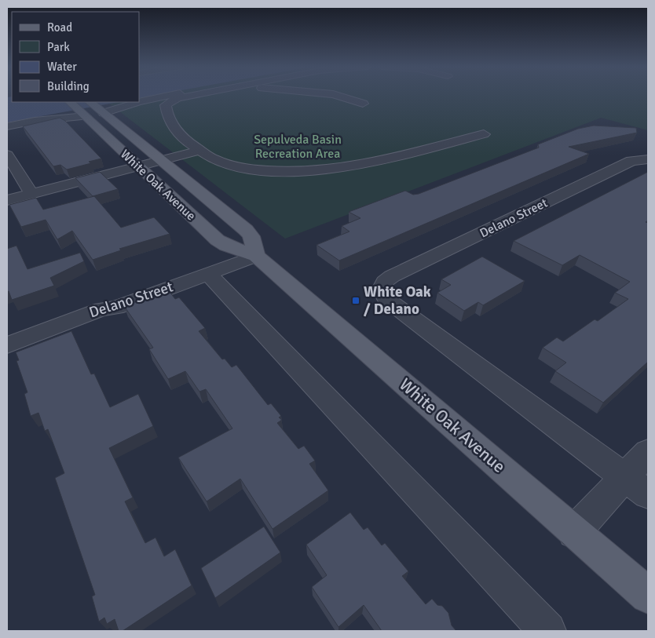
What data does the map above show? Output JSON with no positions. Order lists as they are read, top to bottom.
{
  "streets": {
    "main road": ["White Oak Avenue"],
    "street": ["Delano Street"]
  },
  "crossings": [
    ["White Oak Avenue", "Delano Street"]
  ],
  "parks": ["Sepulveda Basin Recreation Area"],
  "places": {
    "transit": ["White Oak / Delano"]
  },
  "legend": [
    "Road",
    "Park",
    "Water",
    "Building"
  ]
}
